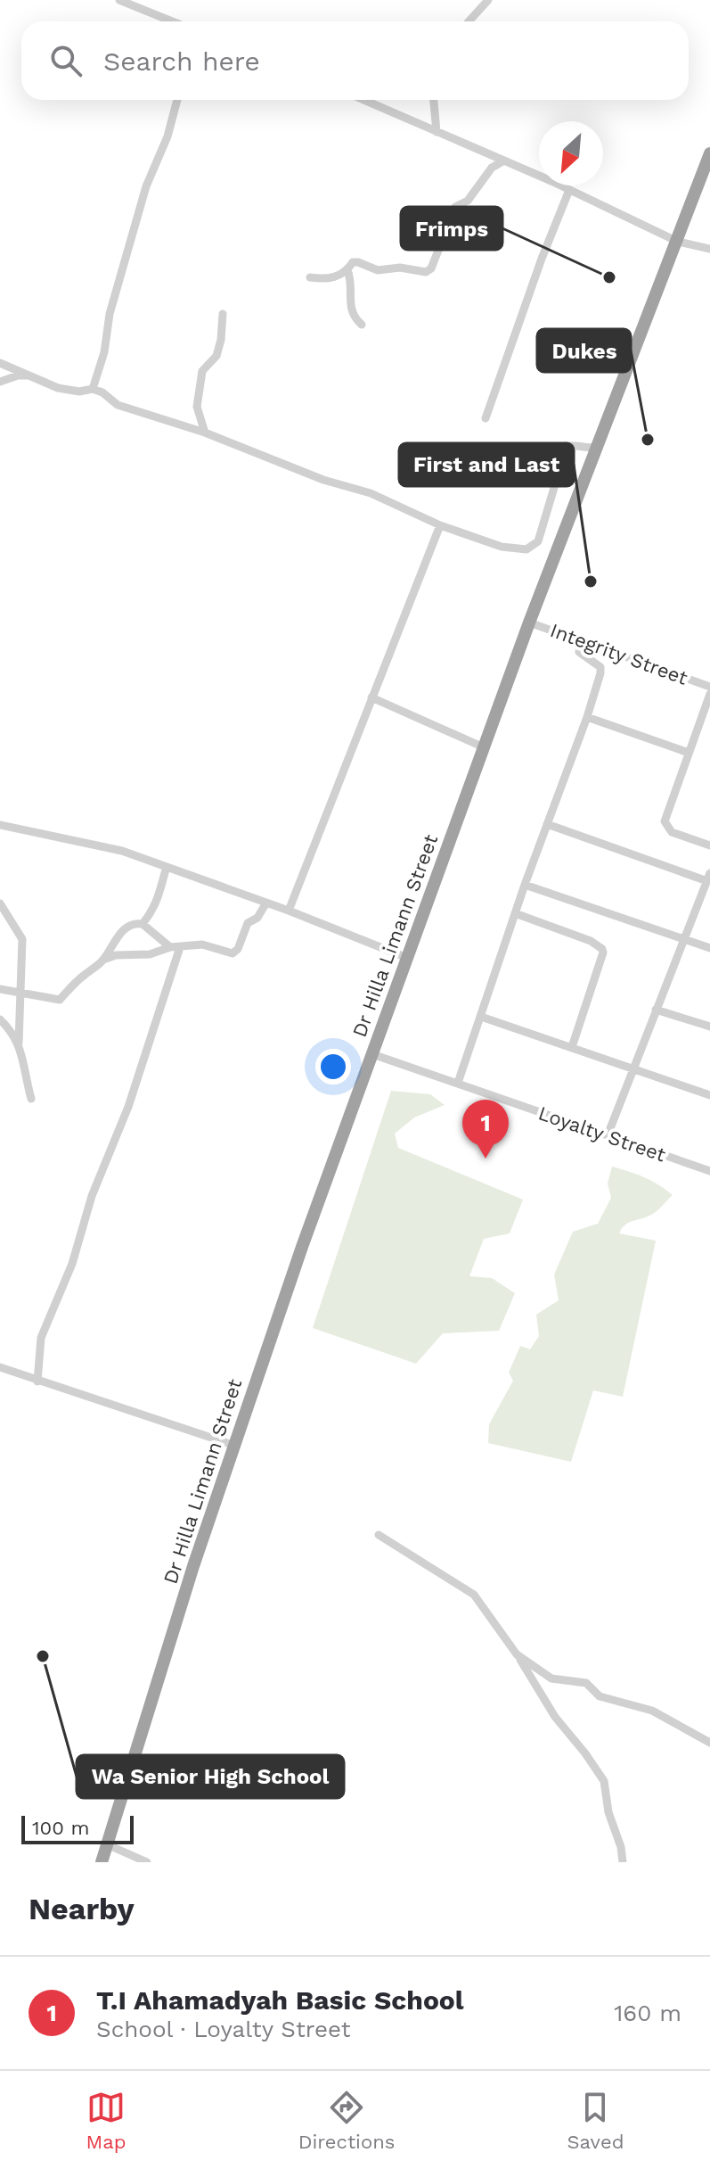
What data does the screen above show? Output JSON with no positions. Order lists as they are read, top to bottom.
{
  "streets": {
    "highway": ["Dr Hilla Limann Street"],
    "street": ["Integrity Street", "Loyalty Street"]
  },
  "crossings": [
    ["Integrity Street", "Dr Hilla Limann Street"],
    ["Dr Hilla Limann Street", "Loyalty Street"]
  ],
  "places": [
    "Frimps",
    "Dukes",
    "First and Last",
    "Wa Senior High School"
  ],
  "scale_bar": "100 m",
  "north": "bottom left",
  "page": {
    "search": "Search here",
    "pins": "1",
    "scale": "100 m",
    "heading": "Nearby",
    "list": [
      {
        "mark": "1",
        "name": "T.I Ahamadyah Basic School",
        "note": "School · Loyalty Street",
        "value": "160 m"
      }
    ],
    "nav": ["Map", "Directions", "Saved"]
  }
}
